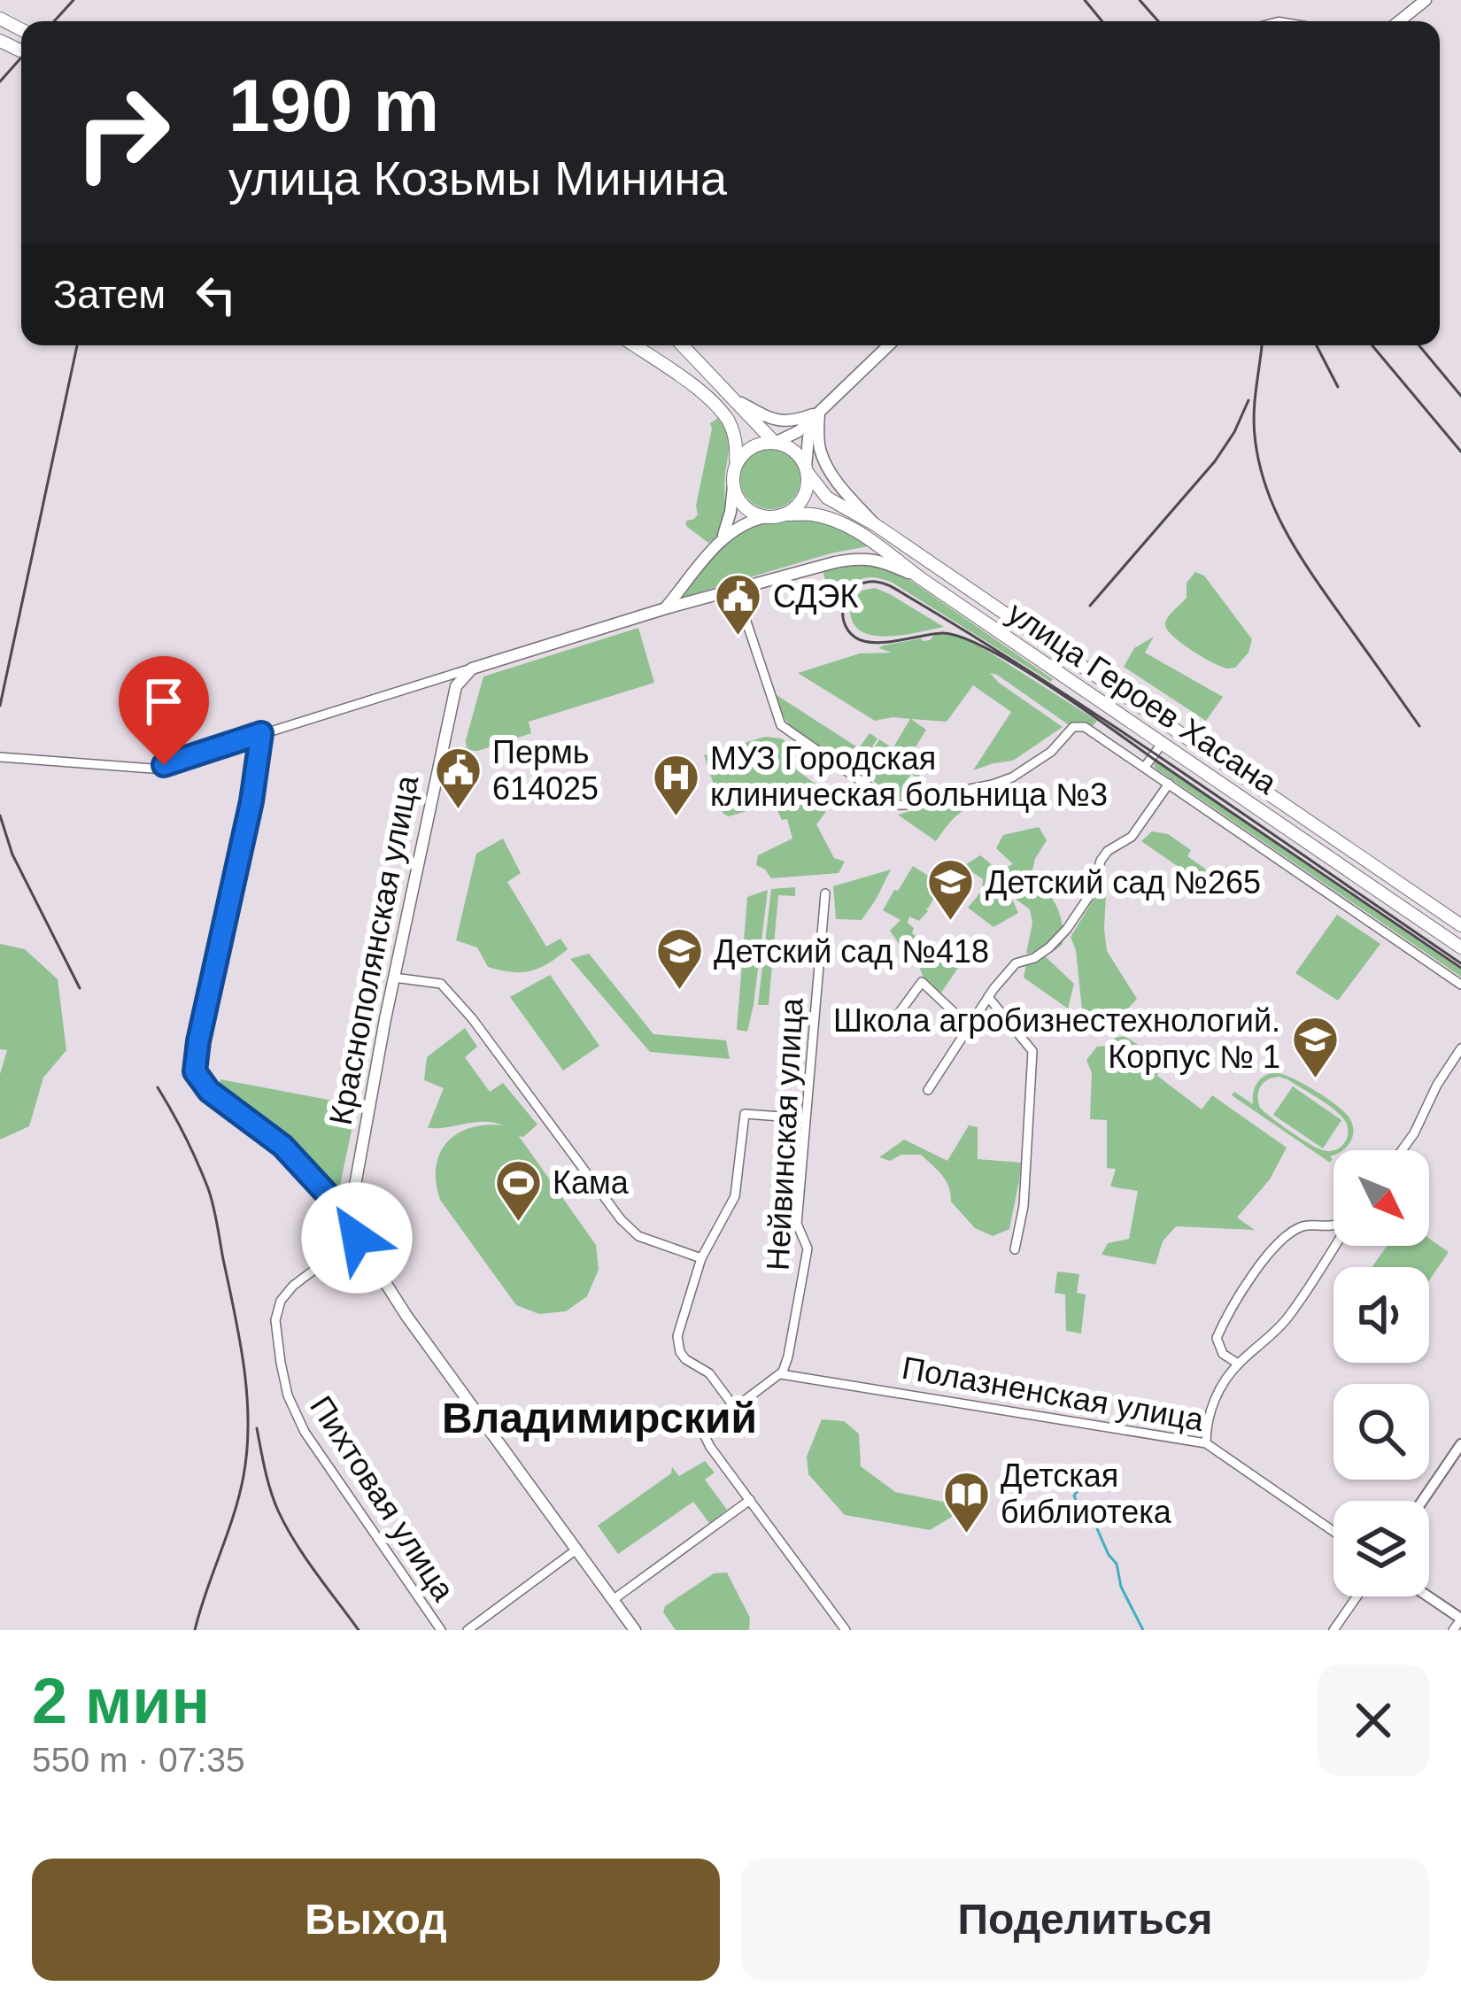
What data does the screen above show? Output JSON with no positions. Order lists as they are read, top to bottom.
{
  "streets": {
    "main road": ["улица Героев Хасана", "Краснополянская улица"],
    "street": ["Нейвинская улица", "Полазненская улица", "Пихтовая улица"]
  },
  "crossings": [
    ["Краснополянская улица", "Пихтовая улица"],
    ["Нейвинская улица", "Полазненская улица"]
  ],
  "districts": ["Владимирский"],
  "places": {
    "public building": ["СДЭК", "Пермь 614025"],
    "hospital": ["МУЗ Городская клиническая больница №3"],
    "school or university": ["Детский сад №265", "Детский сад №418", "Школа агробизнестехнологий. Корпус № 1"],
    "sports": ["Кама"],
    "library": ["Детская библиотека"]
  },
  "north": "bottom right",
  "page": {
    "turn": ["190 m", "улица Козьмы Минина"],
    "then": "Затем",
    "heading": ["2 мин", "550 m · 07:35"],
    "buttons": ["Выход", "Поделиться"]
  }
}
